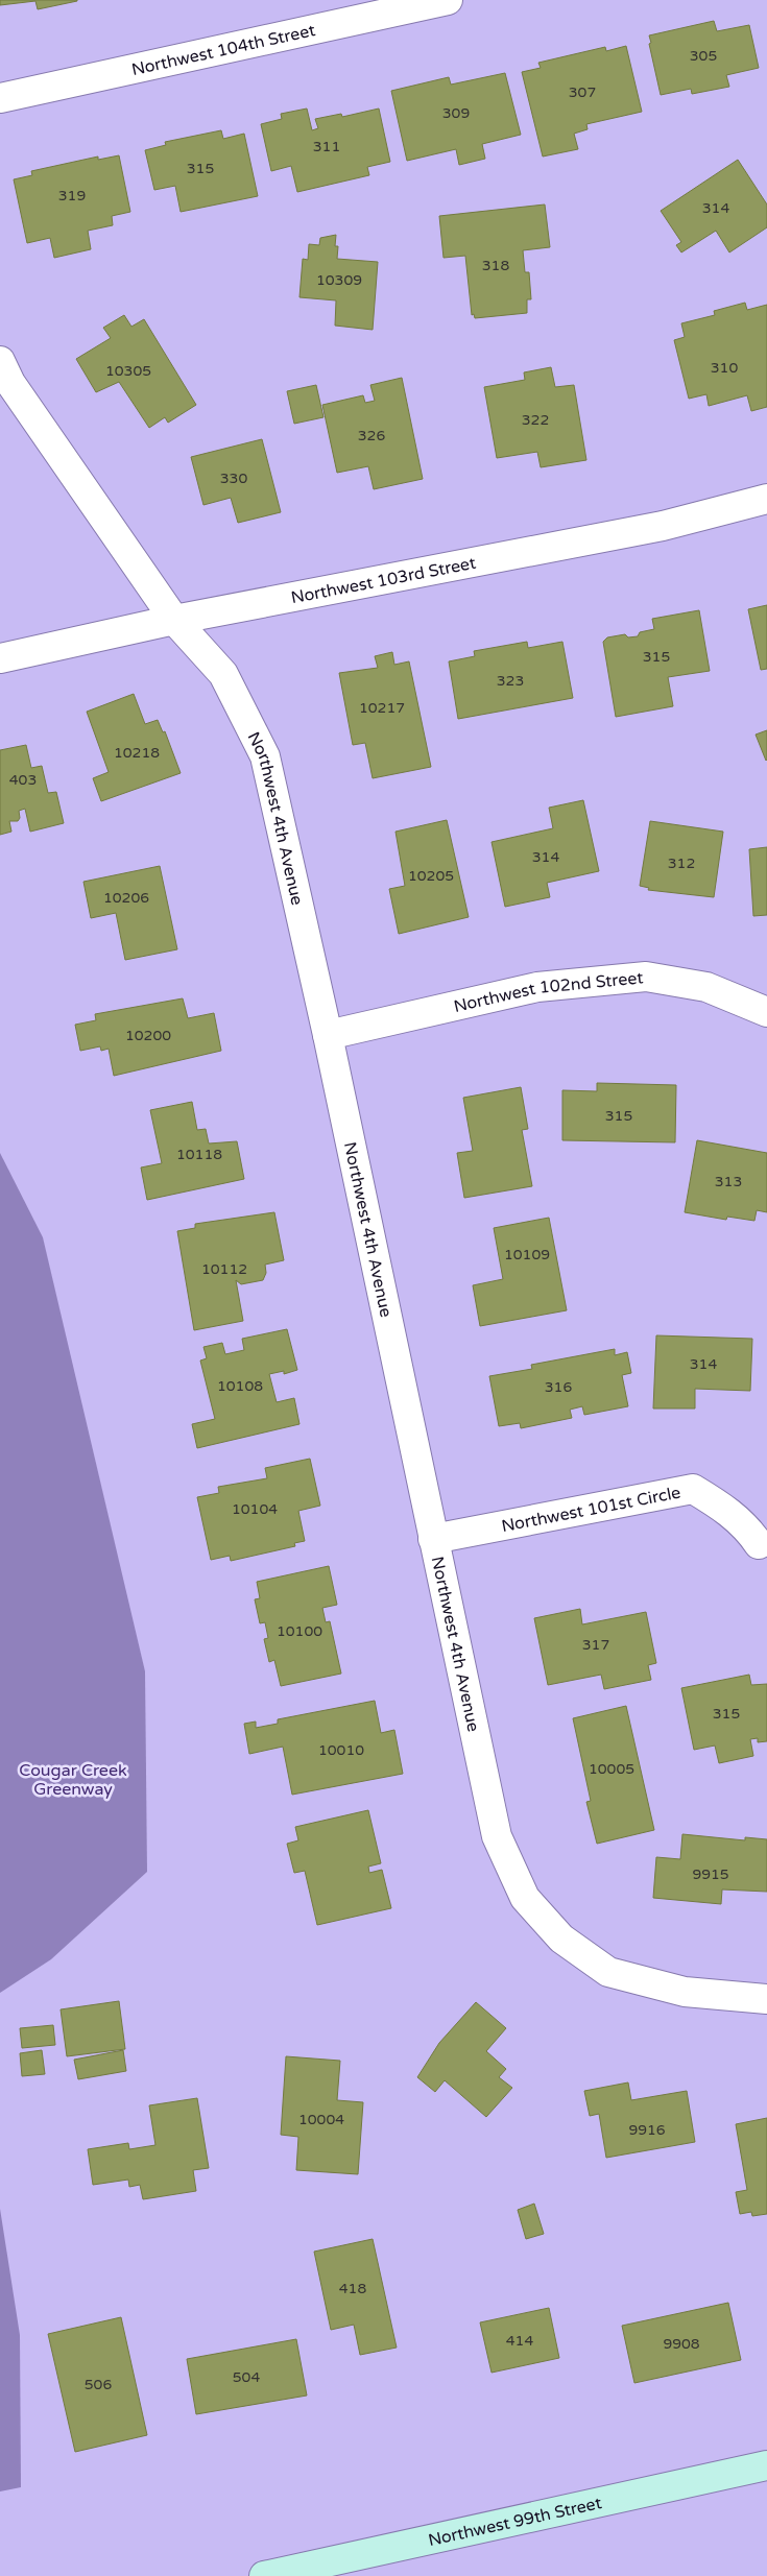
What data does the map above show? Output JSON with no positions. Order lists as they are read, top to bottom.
{
  "streets": {
    "main road": ["Northwest 99th Street"],
    "street": [
      "Northwest 104th Street",
      "Northwest 103rd Street",
      "Northwest 4th Avenue",
      "Northwest 102nd Street",
      "Northwest 101st Circle"
    ]
  },
  "crossings": [
    ["Northwest 103rd Street", "Northwest 4th Avenue"],
    ["Northwest 4th Avenue", "Northwest 102nd Street"],
    ["Northwest 4th Avenue", "Northwest 101st Circle"]
  ],
  "parks": ["Cougar Creek Greenway"],
  "house_numbers": [
    "305",
    "307",
    "309",
    "311",
    "315",
    "319",
    "314",
    "318",
    "10309",
    "310",
    "10305",
    "322",
    "326",
    "330",
    "315",
    "323",
    "10217",
    "10218",
    "403",
    "314",
    "312",
    "10205",
    "10206",
    "10200",
    "315",
    "10118",
    "313",
    "10109",
    "10112",
    "314",
    "10108",
    "316",
    "10104",
    "10100",
    "317",
    "315",
    "10010",
    "10005",
    "9915",
    "10004",
    "9916",
    "418",
    "414",
    "9908",
    "504",
    "506"
  ]
}
